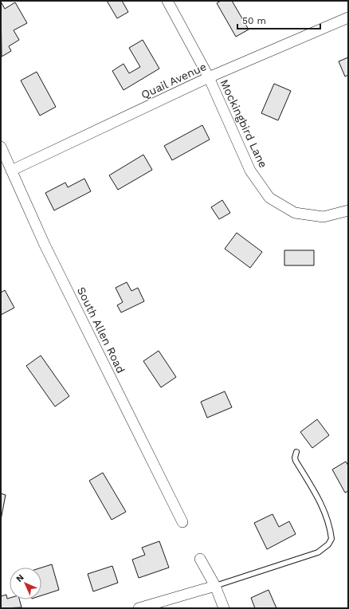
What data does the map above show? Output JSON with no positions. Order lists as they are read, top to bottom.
{
  "streets": {
    "street": ["Quail Avenue", "Mockingbird Lane", "South Allen Road"]
  },
  "crossings": [
    ["Quail Avenue", "Mockingbird Lane"],
    ["Quail Avenue", "South Allen Road"]
  ],
  "scale_bar": "50 m",
  "north": "top left"
}
